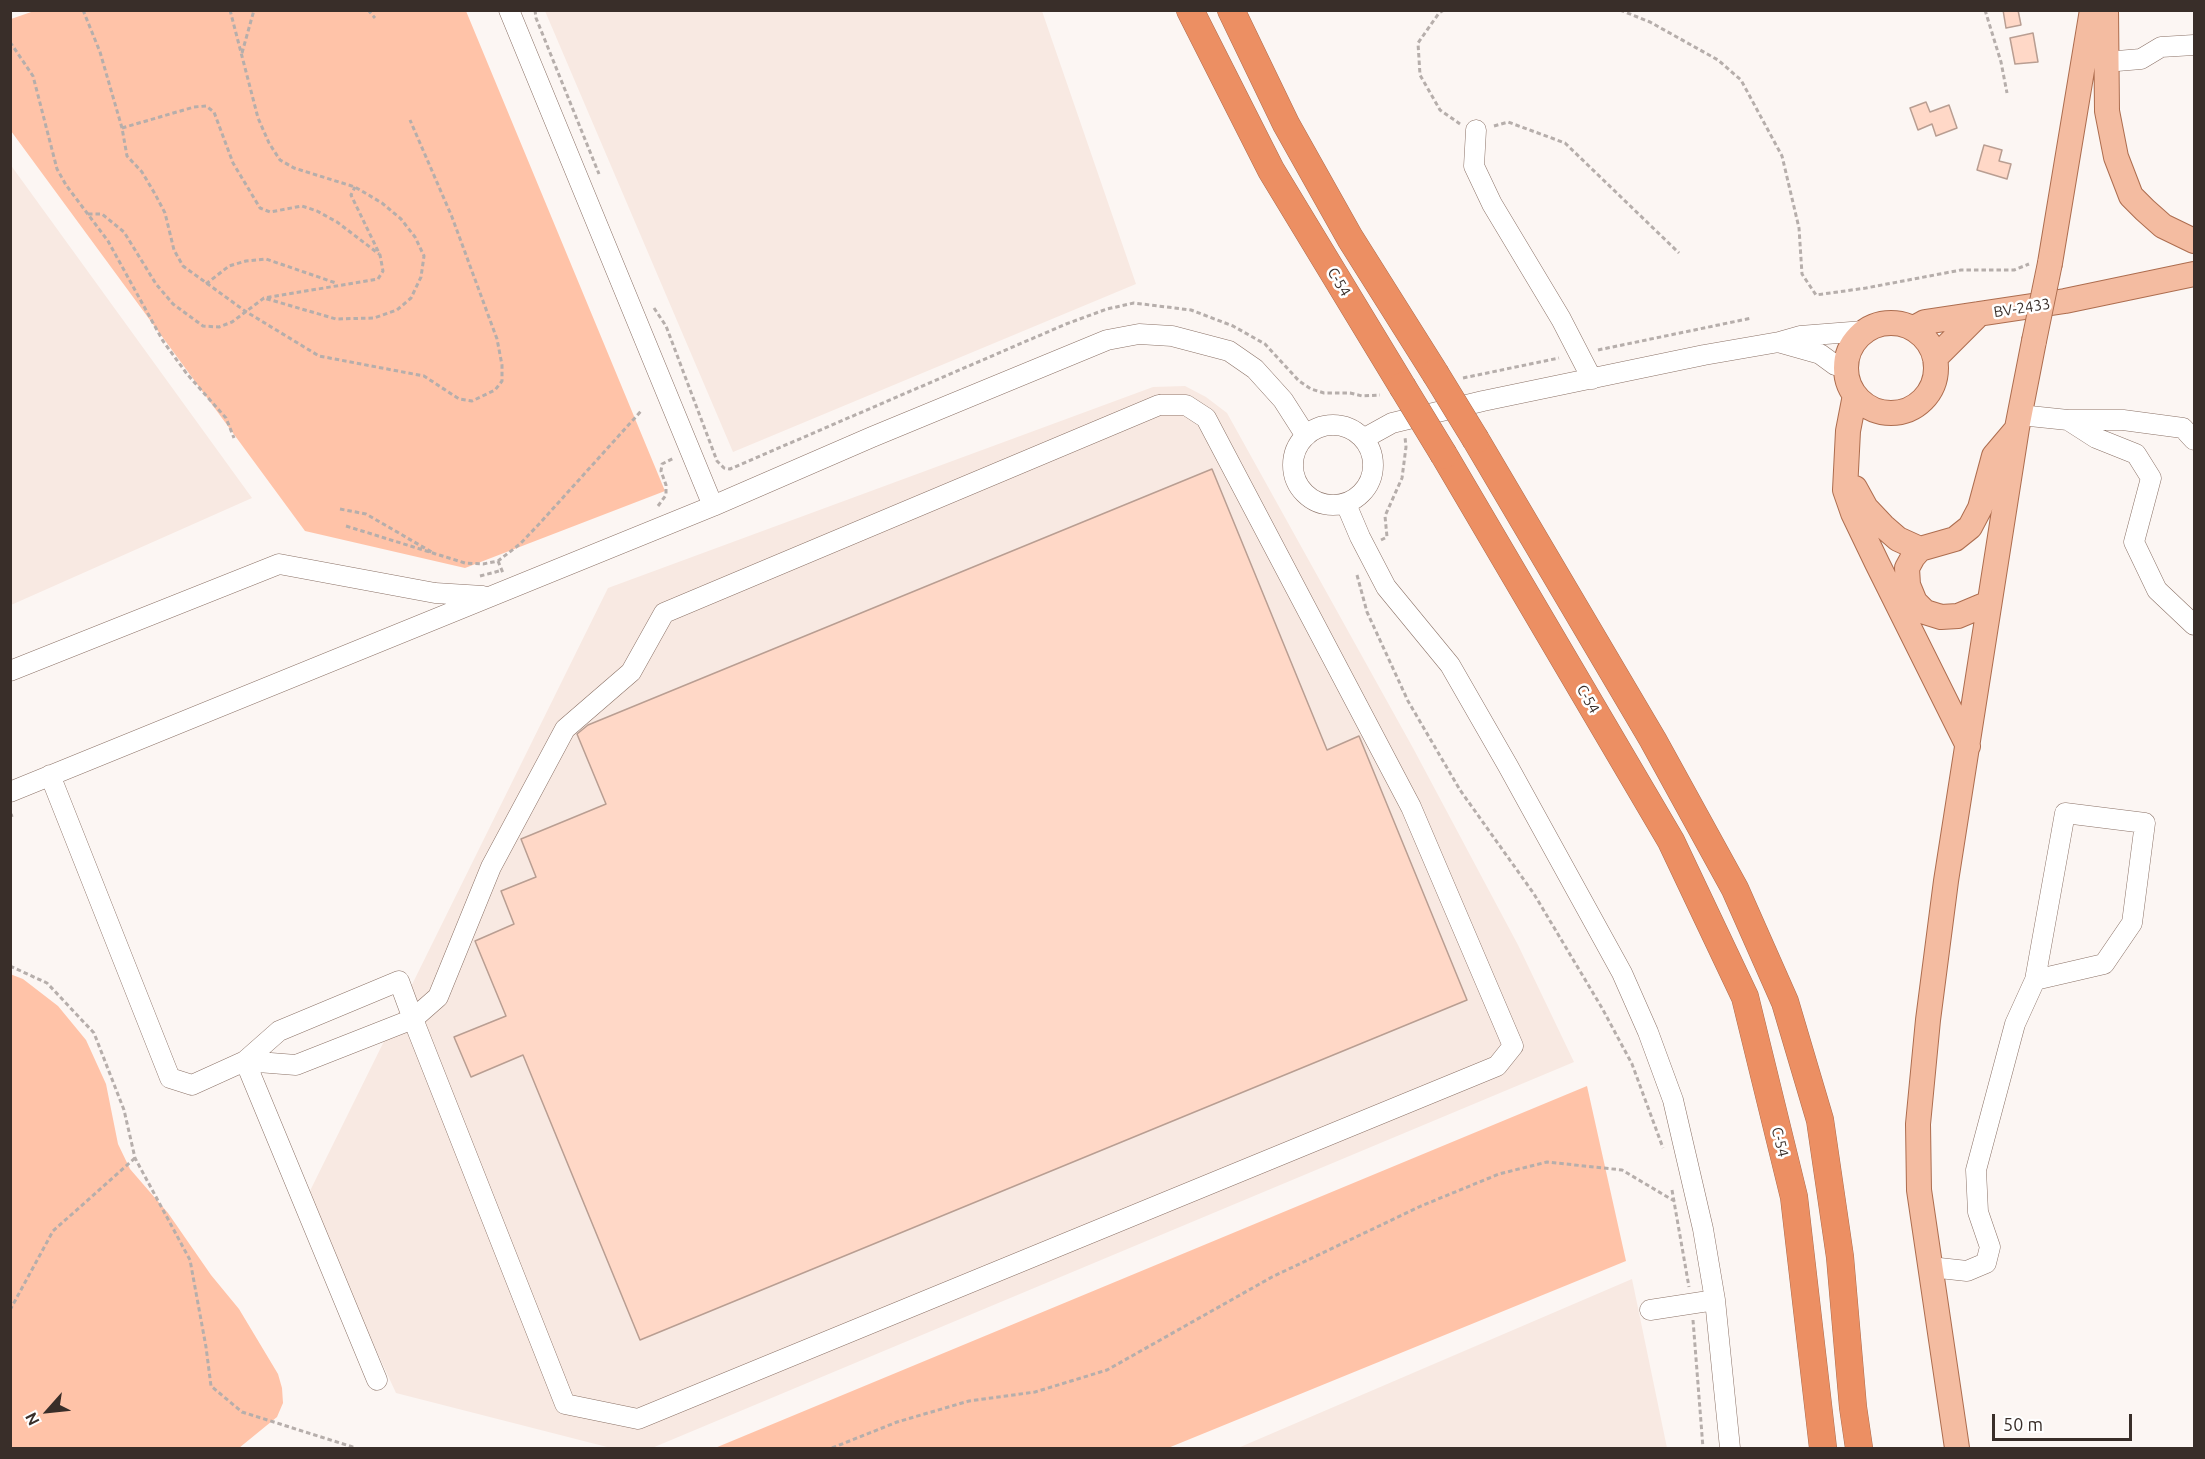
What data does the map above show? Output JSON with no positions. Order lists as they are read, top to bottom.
{
  "streets": {
    "highway": ["C-54"],
    "main road": ["BV-2433"]
  },
  "scale_bar": "50 m",
  "north": "bottom left"
}
